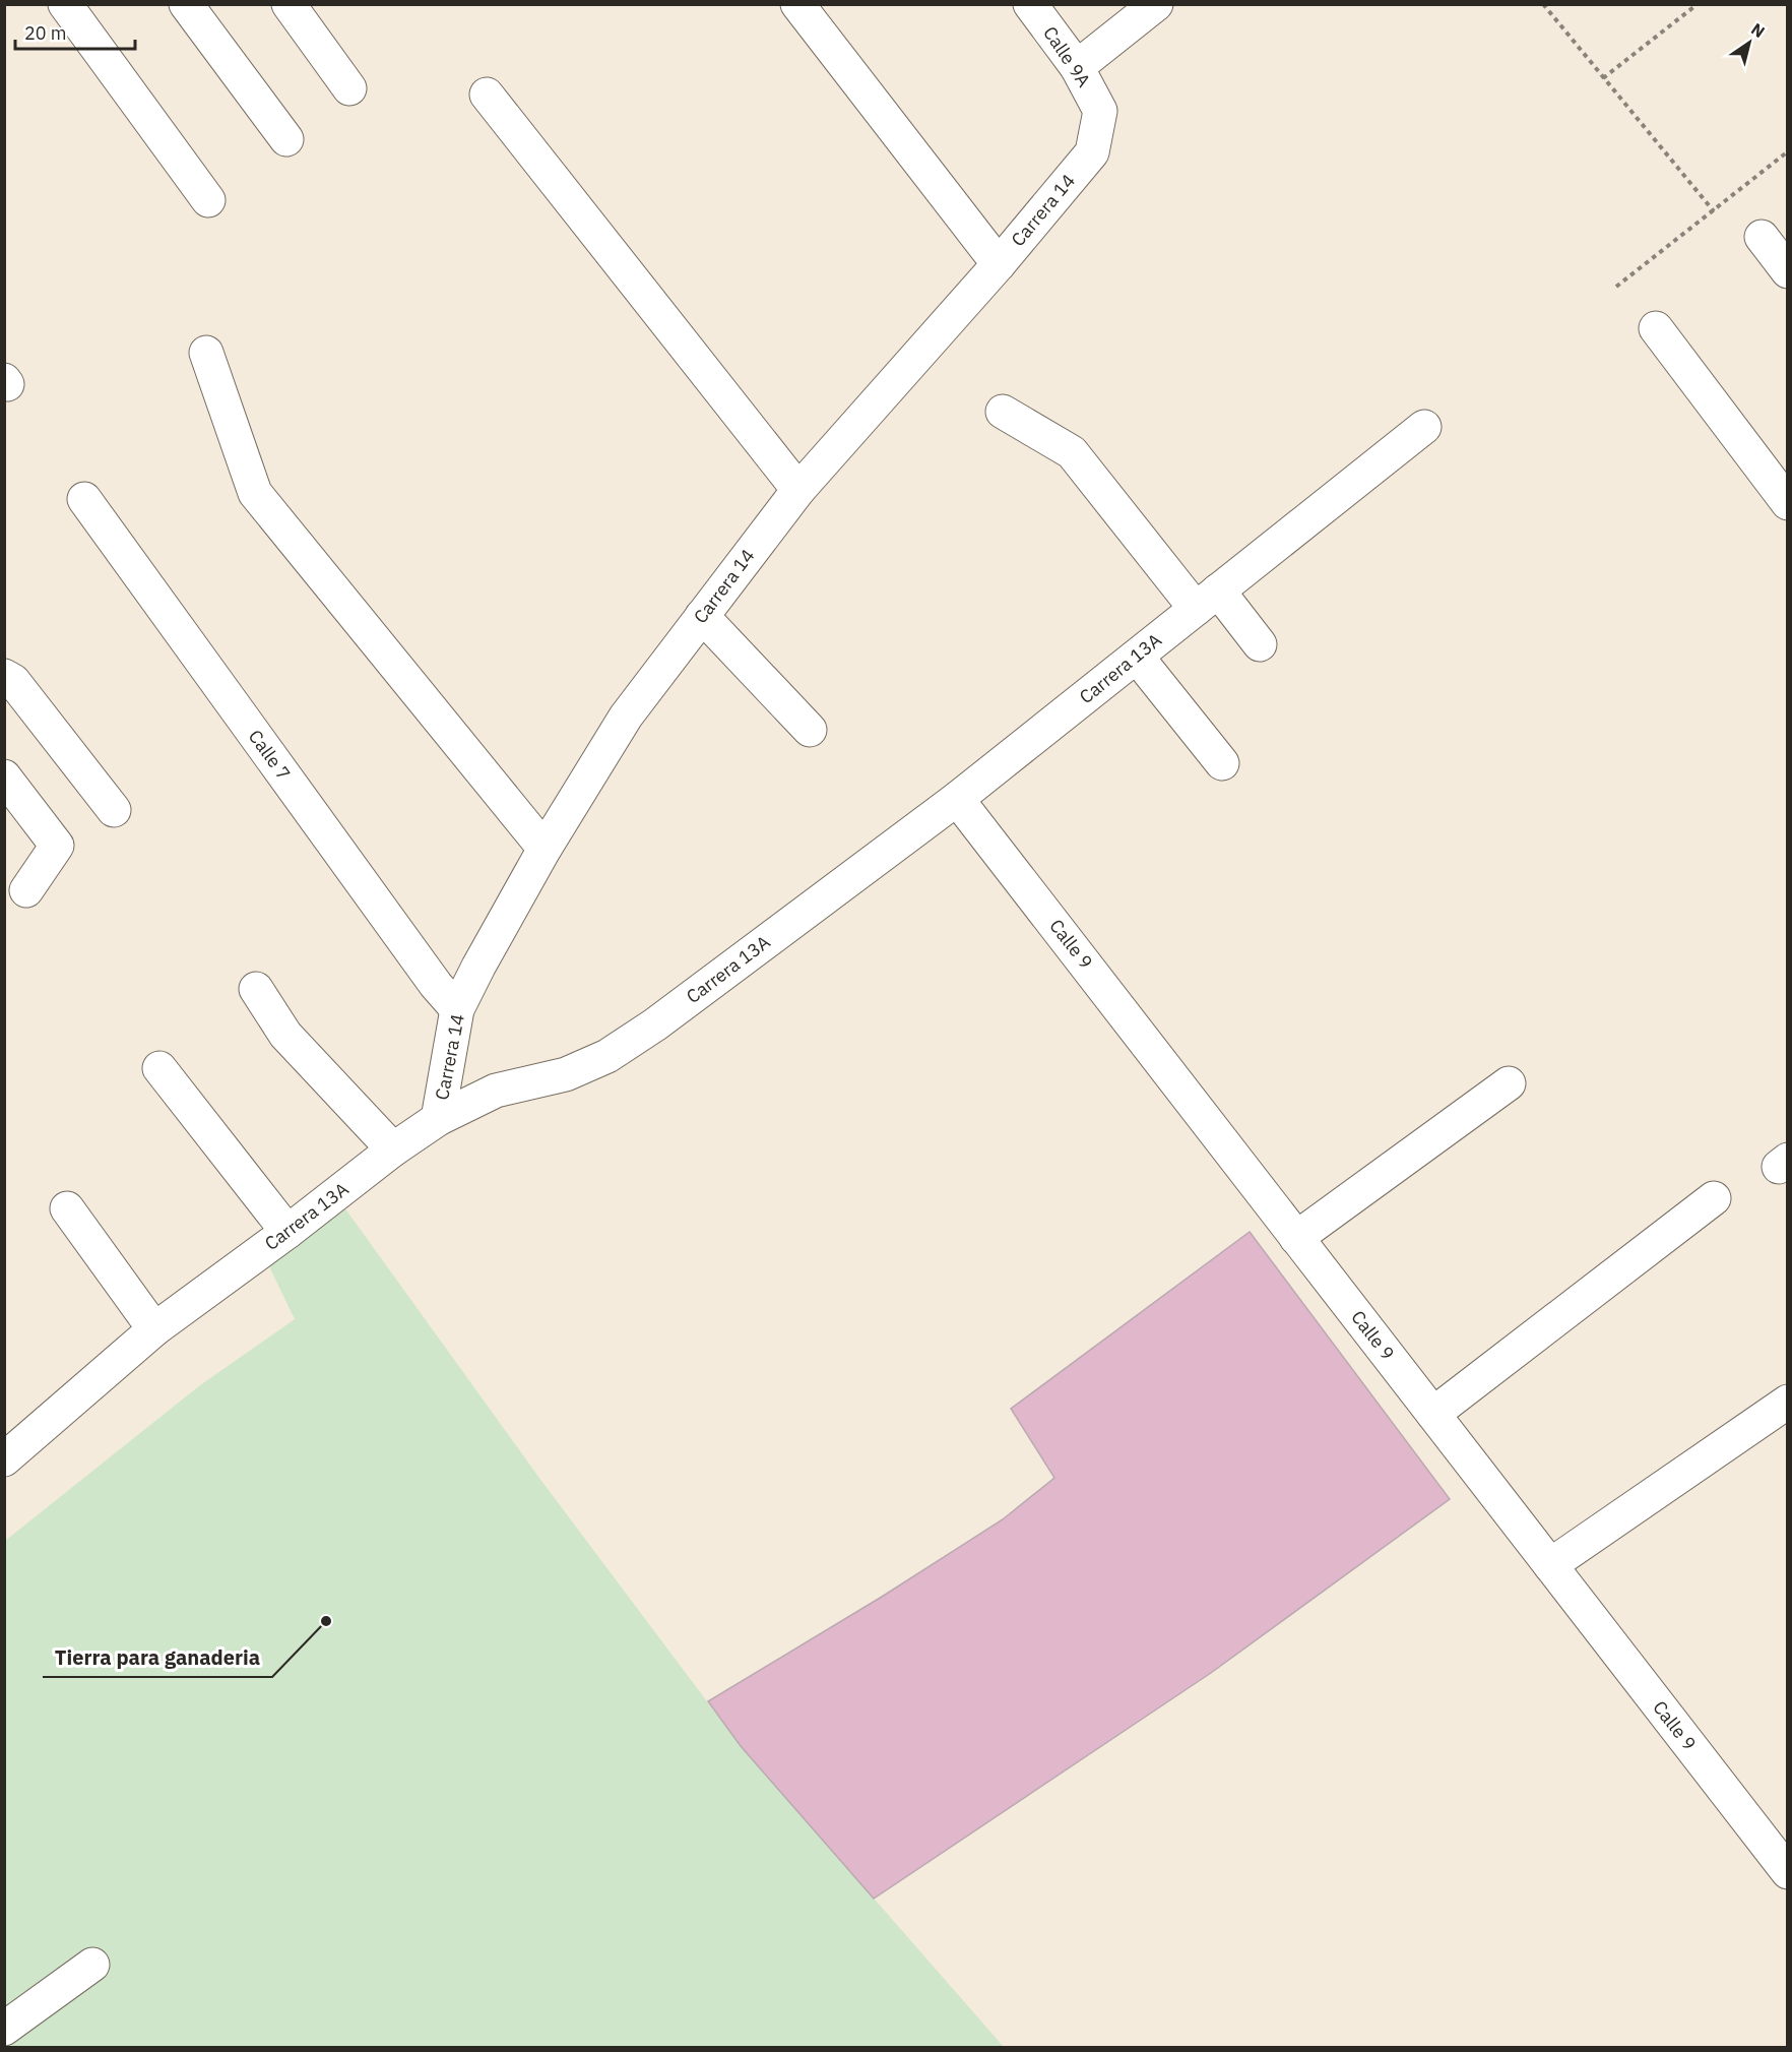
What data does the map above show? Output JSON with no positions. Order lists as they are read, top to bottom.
{
  "streets": {
    "street": [
      "Calle 9A",
      "Carrera 14",
      "Carrera 13A",
      "Calle 7",
      "Calle 9"
    ]
  },
  "crossings": [
    ["Calle 9A", "Carrera 14"],
    ["Carrera 14", "Carrera 13A"],
    ["Carrera 14", "Calle 7"],
    ["Carrera 13A", "Calle 9"]
  ],
  "places": ["Tierra para ganaderia"],
  "scale_bar": "20 m",
  "north": "top right"
}
